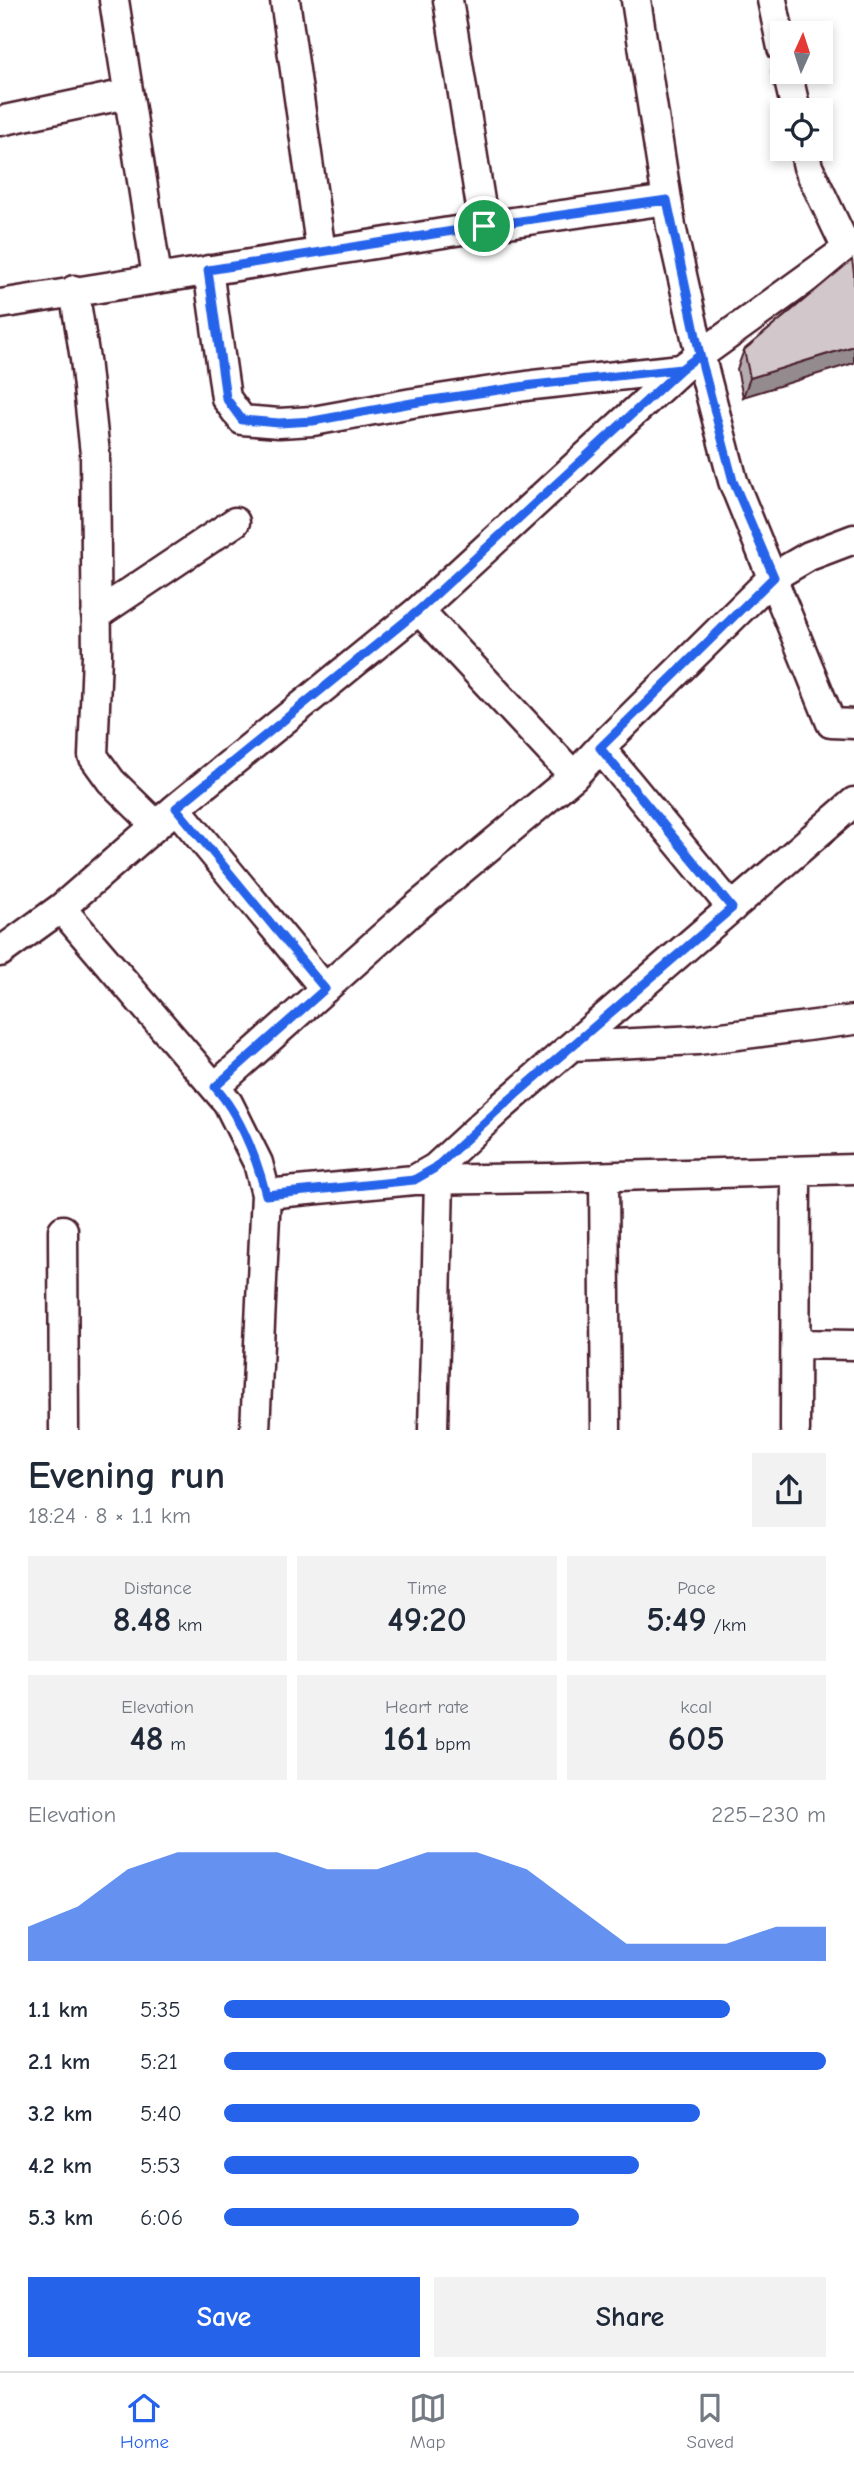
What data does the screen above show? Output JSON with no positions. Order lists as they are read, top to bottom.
{
  "north": "top",
  "page": {
    "heading": ["Evening run", "18:24 · 8 × 1.1 km"],
    "stats": [
      ["Distance", "8.48 km"],
      ["Time", "49:20"],
      ["Pace", "5:49 /km"],
      ["Elevation", "48 m"],
      ["Heart rate", "161 bpm"],
      ["kcal", "605"]
    ],
    "chart": ["Elevation", "225–230 m"],
    "list": [
      {
        "name": "1.1 km",
        "note": "5:35"
      },
      {
        "name": "2.1 km",
        "note": "5:21"
      },
      {
        "name": "3.2 km",
        "note": "5:40"
      },
      {
        "name": "4.2 km",
        "note": "5:53"
      },
      {
        "name": "5.3 km",
        "note": "6:06"
      }
    ],
    "buttons": ["Save", "Share"],
    "tabs": ["Home", "Map", "Saved"]
  }
}
